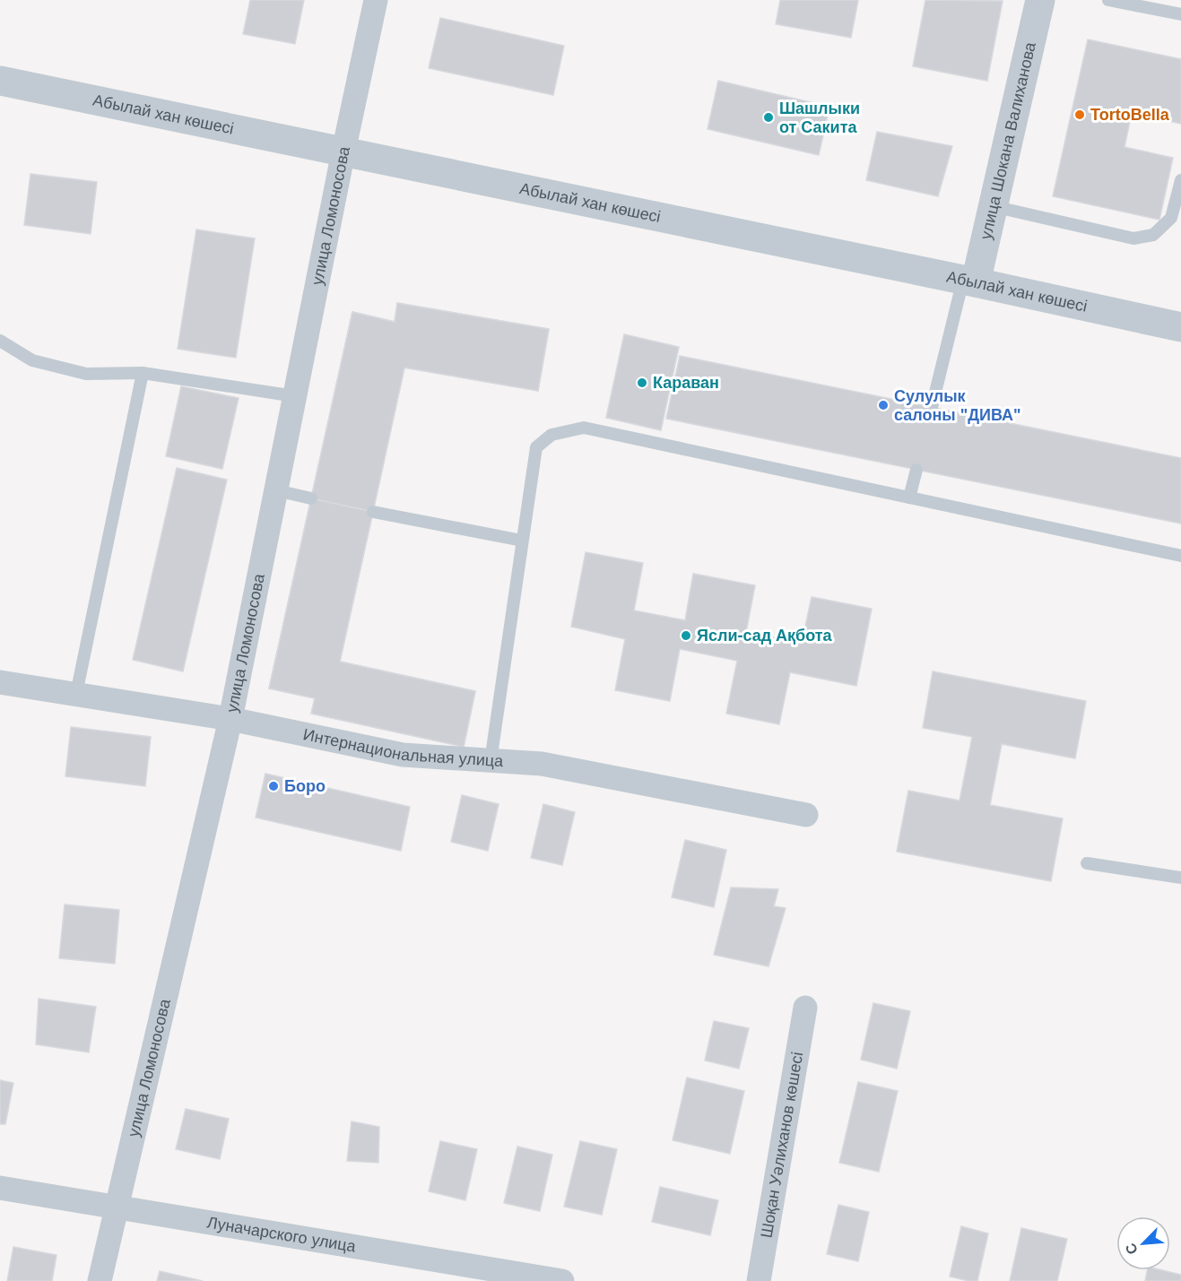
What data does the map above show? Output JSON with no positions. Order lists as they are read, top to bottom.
{
  "streets": {
    "street": [
      "Абылай хан көшесі",
      "улица Шокана Валиханова",
      "улица Ломоносова",
      "Интернациональная улица",
      "Шоқан Уәлиханов көшесі",
      "Луначарского улица"
    ]
  },
  "crossings": [
    ["Абылай хан көшесі", "улица Шокана Валиханова"],
    ["Абылай хан көшесі", "улица Ломоносова"],
    ["улица Ломоносова", "Интернациональная улица"],
    ["улица Ломоносова", "Луначарского улица"]
  ],
  "places": [
    "TortoBella",
    "Шашлыки от Сакита",
    "Караван",
    "Сулулык салоны \"ДИВА\"",
    "Ясли-сад Ақбота",
    "Боро"
  ],
  "north": "bottom left"
}
